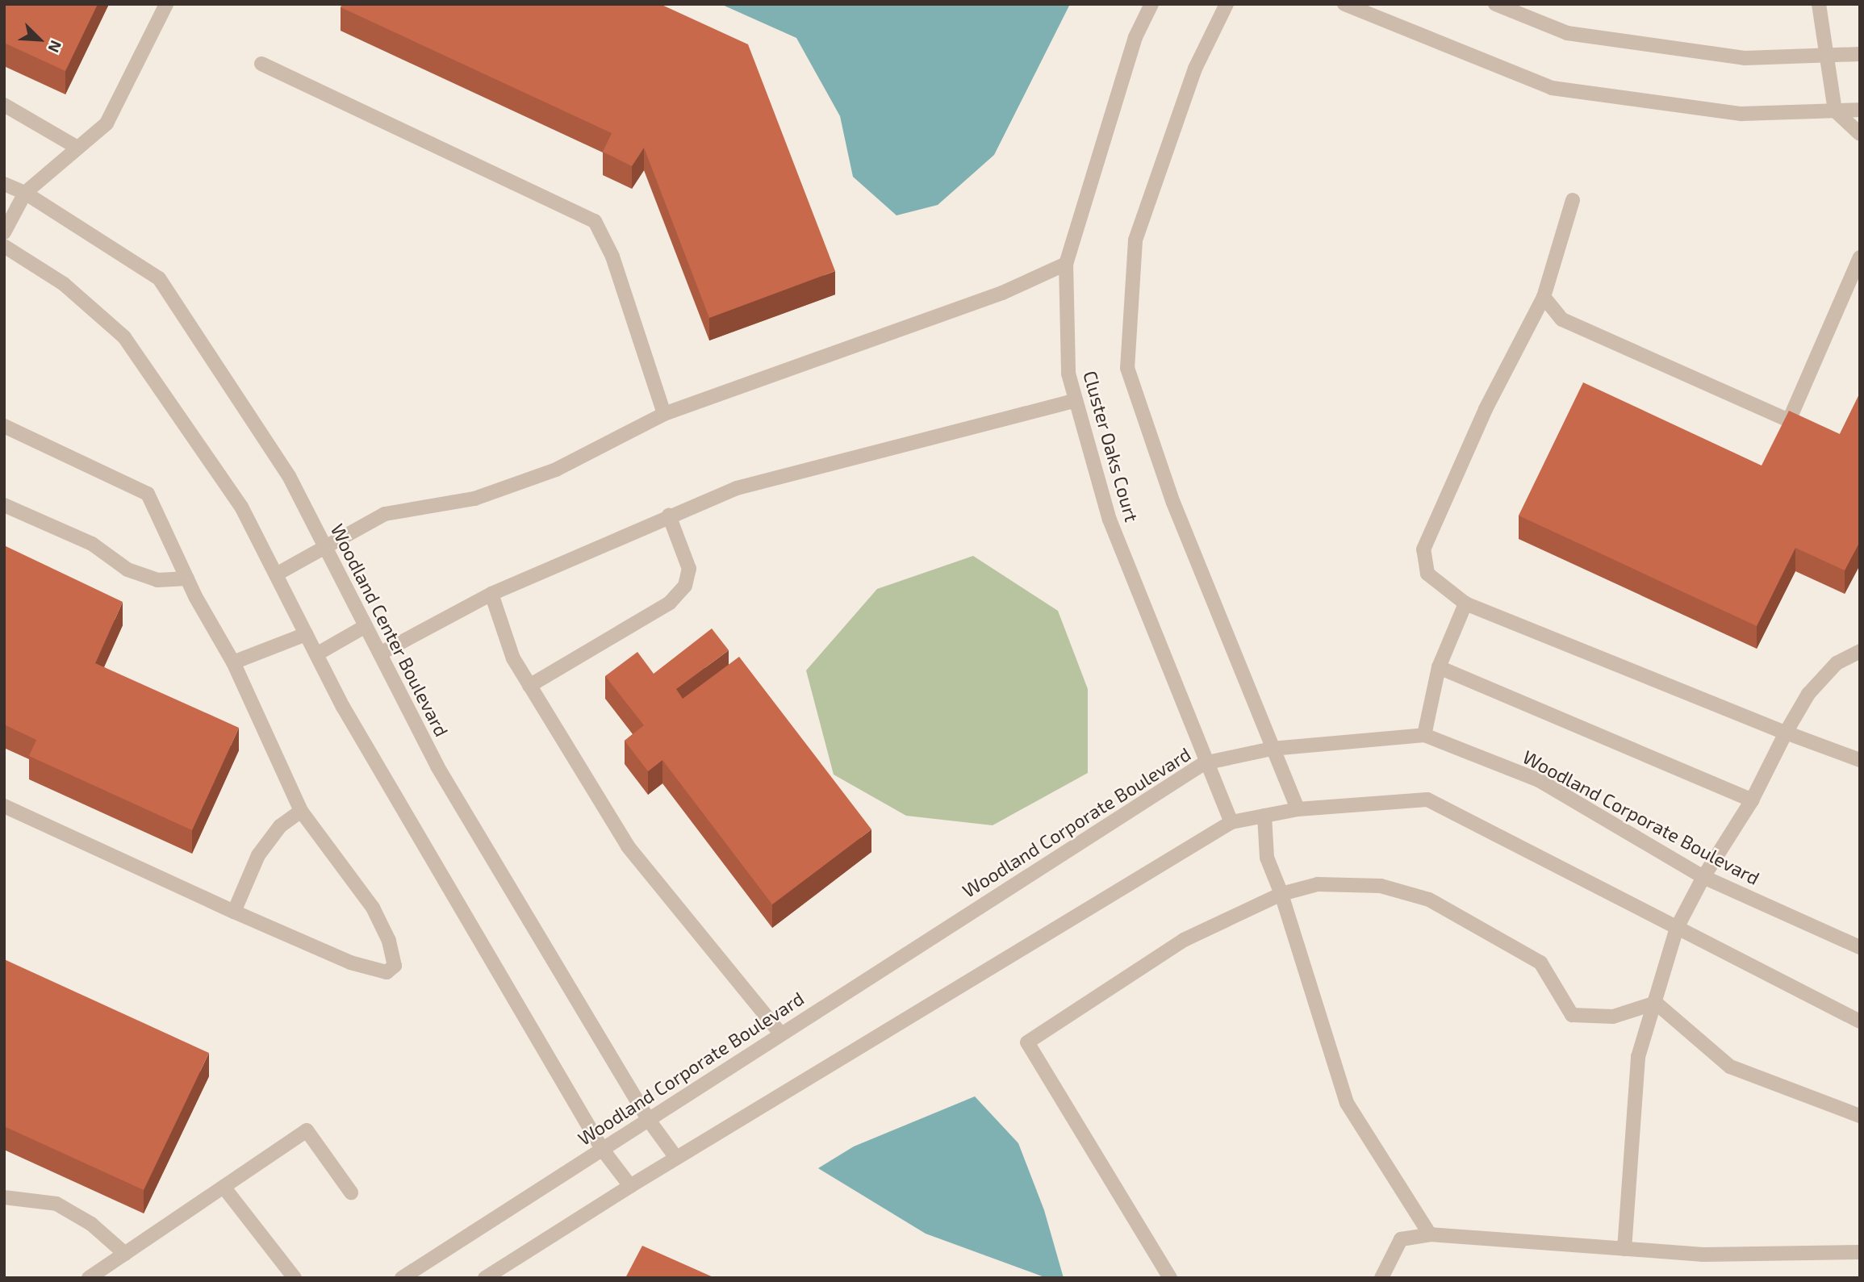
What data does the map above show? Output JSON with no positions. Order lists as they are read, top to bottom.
{
  "streets": {
    "street": ["Cluster Oaks Court", "Woodland Center Boulevard", "Woodland Corporate Boulevard"]
  },
  "crossings": [
    ["Cluster Oaks Court", "Woodland Corporate Boulevard"],
    ["Woodland Center Boulevard", "Woodland Corporate Boulevard"]
  ],
  "north": "bottom right"
}
